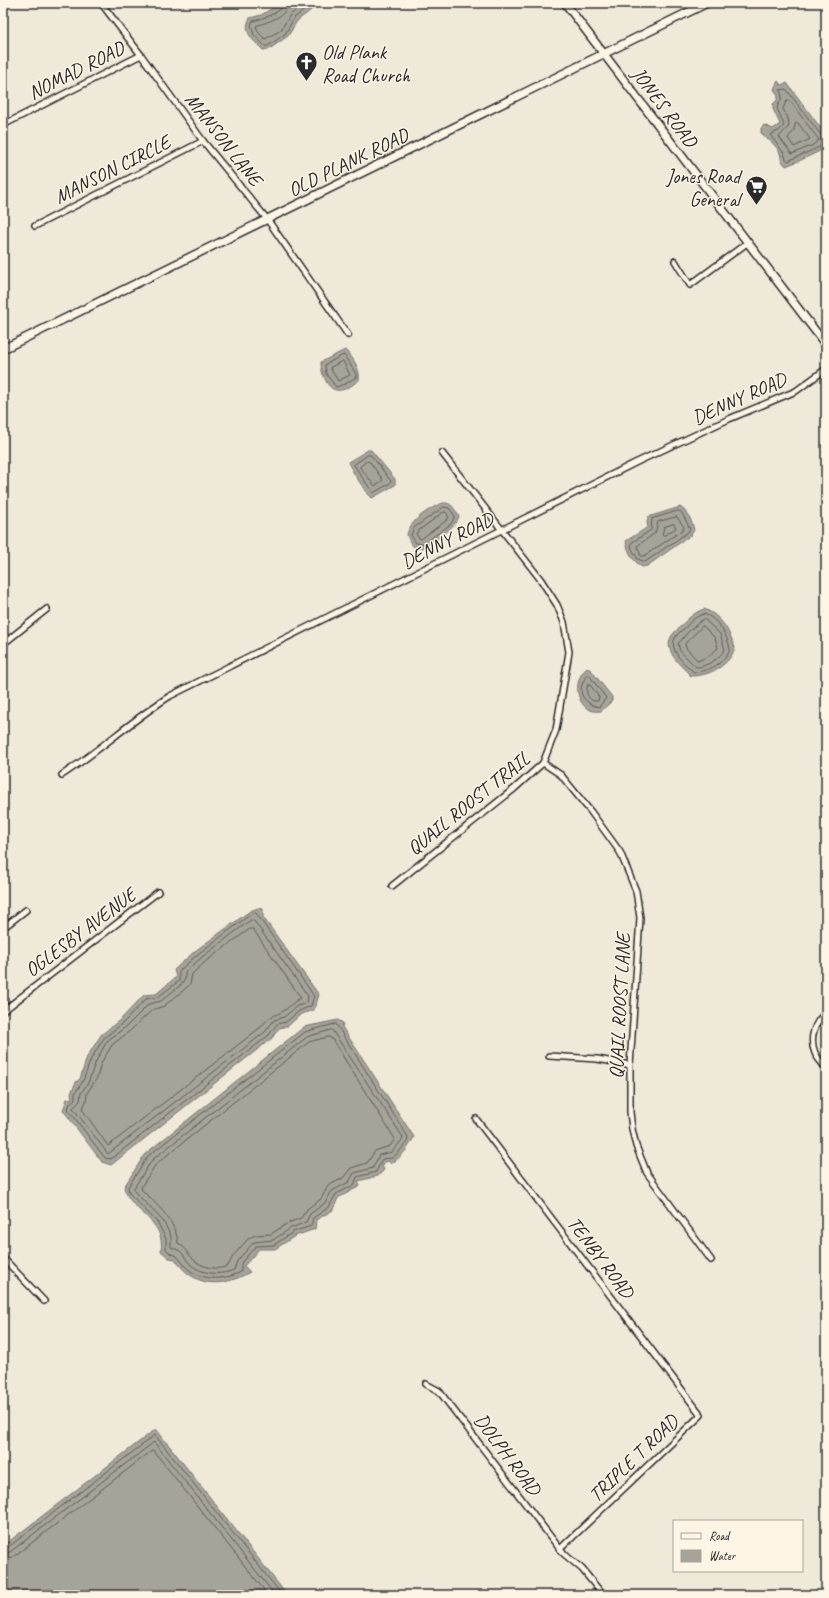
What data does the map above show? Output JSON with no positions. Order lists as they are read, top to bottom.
{
  "streets": {
    "street": [
      "NOMAD ROAD",
      "JONES ROAD",
      "MANSON LANE",
      "OLD PLANK ROAD",
      "MANSON CIRCLE",
      "DENNY ROAD",
      "QUAIL ROOST TRAIL",
      "OGLESBY AVENUE",
      "QUAIL ROOST LANE",
      "TENBY ROAD",
      "DOLPH ROAD",
      "TRIPLE T ROAD"
    ]
  },
  "crossings": [
    ["NOMAD ROAD", "MANSON LANE"],
    ["JONES ROAD", "OLD PLANK ROAD"],
    ["MANSON LANE", "OLD PLANK ROAD"],
    ["MANSON LANE", "MANSON CIRCLE"],
    ["DENNY ROAD", "QUAIL ROOST TRAIL"],
    ["QUAIL ROOST TRAIL", "QUAIL ROOST LANE"],
    ["TENBY ROAD", "TRIPLE T ROAD"],
    ["DOLPH ROAD", "TRIPLE T ROAD"]
  ],
  "places": {
    "church": ["Old Plank Road Church"],
    "supermarket": ["Jones Road General"]
  },
  "legend": ["Road", "Water"]
}
